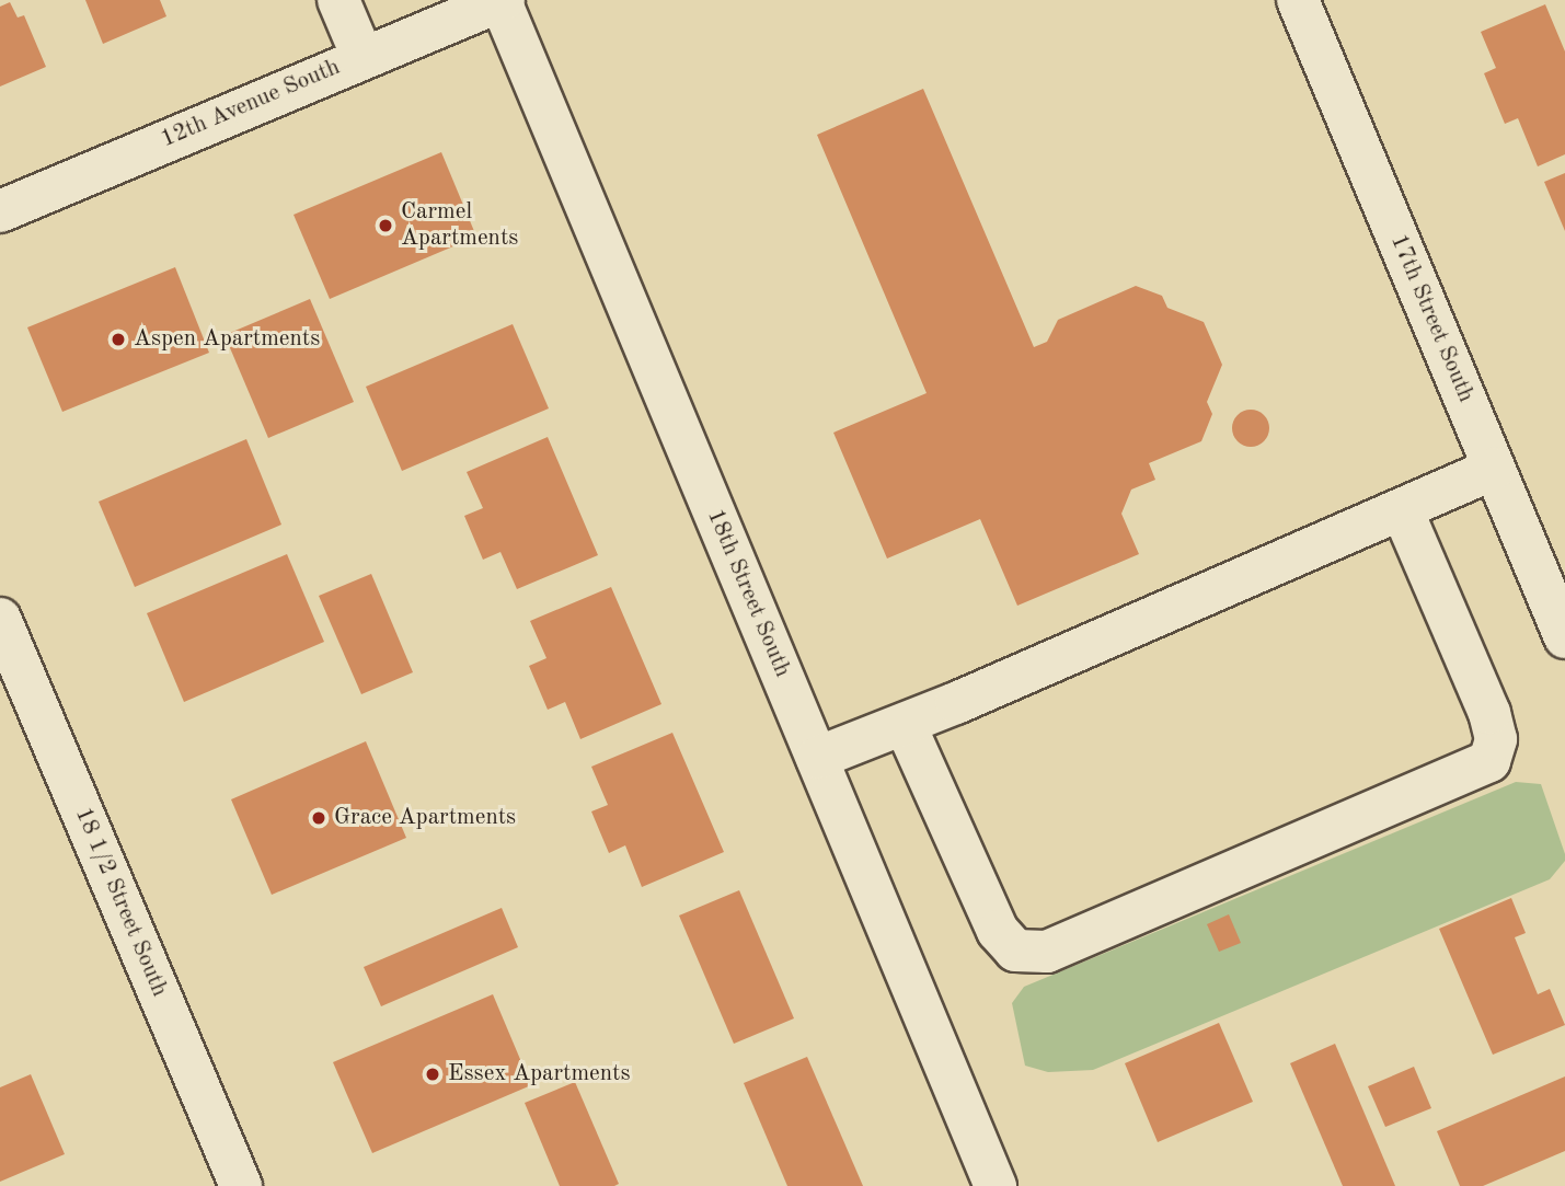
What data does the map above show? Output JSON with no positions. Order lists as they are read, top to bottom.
{
  "streets": {
    "street": [
      "12th Avenue South",
      "17th Street South",
      "18th Street South",
      "18 1/2 Street South"
    ]
  },
  "crossings": [
    ["12th Avenue South", "18th Street South"]
  ],
  "places": [
    "Carmel Apartments",
    "Aspen Apartments",
    "Grace Apartments",
    "Essex Apartments"
  ]
}
